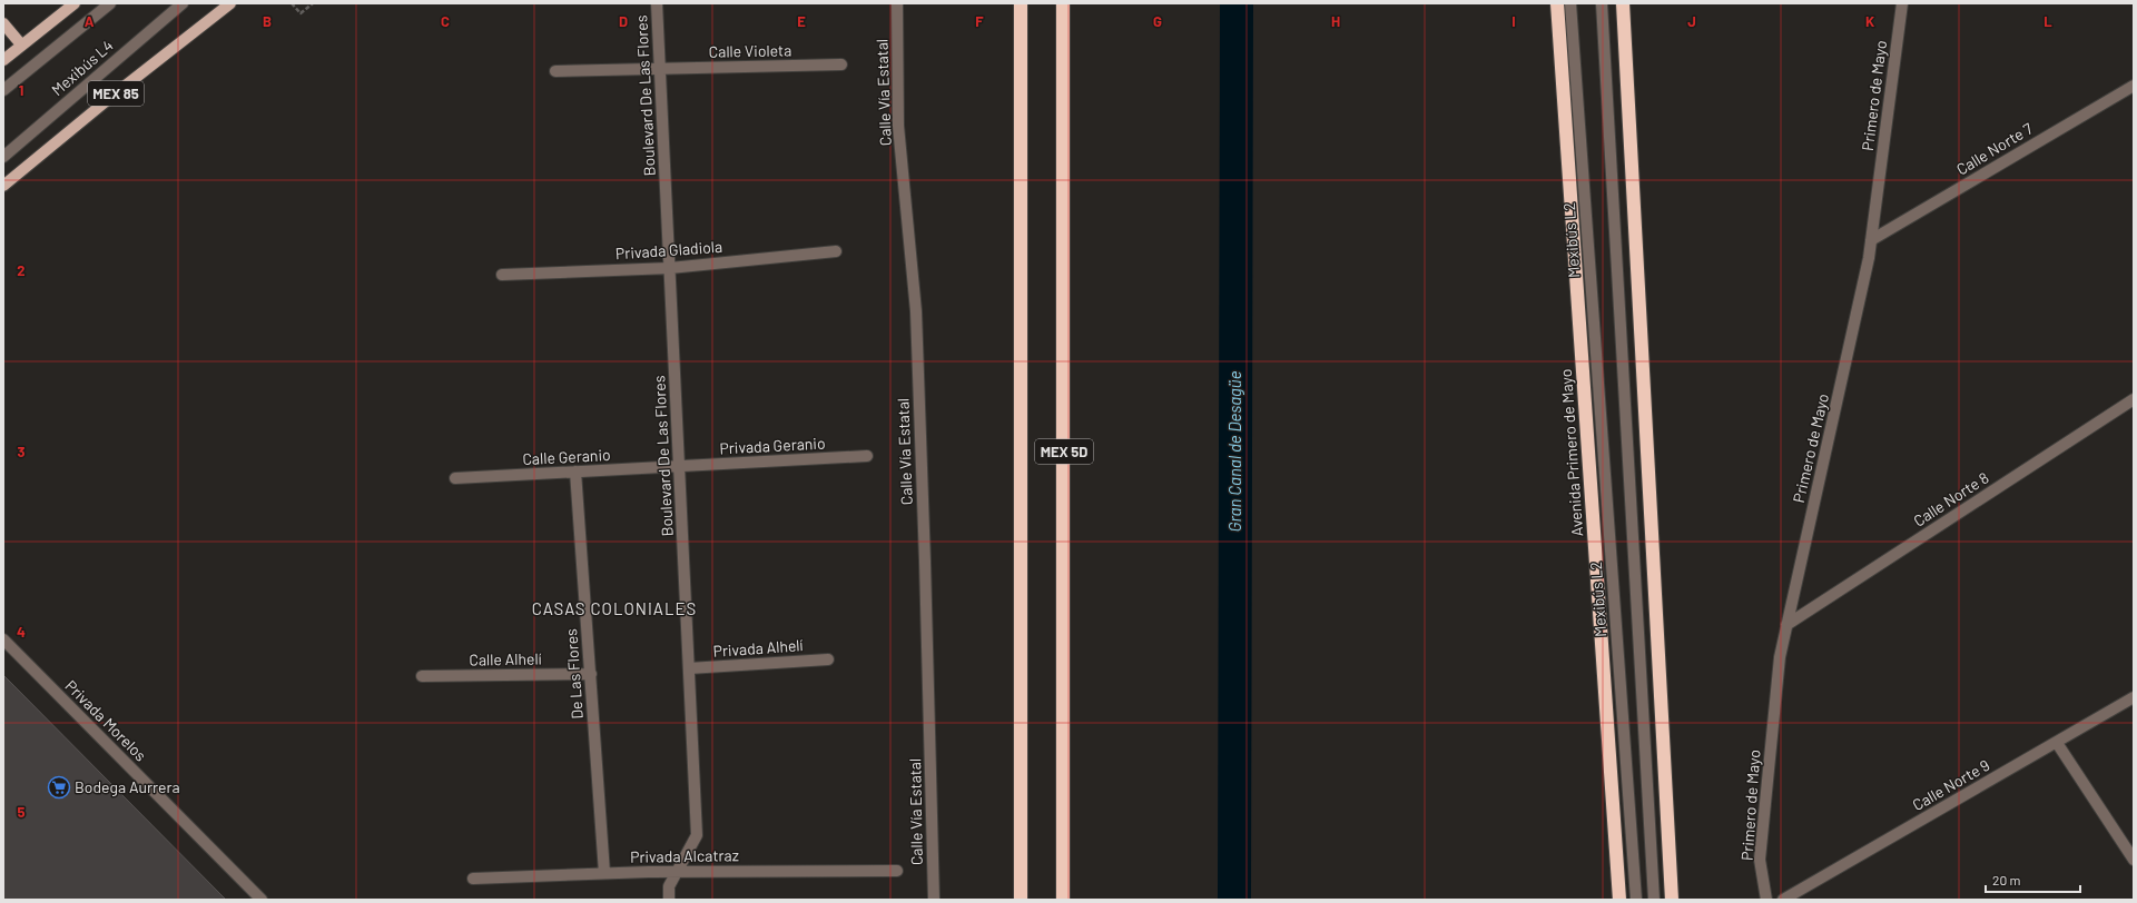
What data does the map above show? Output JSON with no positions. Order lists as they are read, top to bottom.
{
  "streets": {
    "highway": ["MEX 5D", "Avenida Primero de Mayo"],
    "main road": ["MEX 85"],
    "street": [
      "Calle Violeta",
      "Mexibús L4",
      "Calle Vía Estatal",
      "Boulevard De Las Flores",
      "Primero de Mayo",
      "Calle Norte 7",
      "Mexibús L2",
      "Privada Gladiola",
      "Privada Geranio",
      "Calle Geranio",
      "Calle Norte 8",
      "Privada Alhelí",
      "Calle Alhelí",
      "De Las Flores",
      "Privada Morelos",
      "Calle Norte 9",
      "Privada Alcatraz"
    ]
  },
  "crossings": [
    ["Calle Violeta", "Boulevard De Las Flores"],
    ["Boulevard De Las Flores", "Privada Gladiola"],
    ["Boulevard De Las Flores", "Privada Geranio"],
    ["Boulevard De Las Flores", "Calle Geranio"],
    ["Boulevard De Las Flores", "Privada Alhelí"],
    ["Boulevard De Las Flores", "Privada Alcatraz"],
    ["Primero de Mayo", "Calle Norte 7"],
    ["Primero de Mayo", "Calle Norte 8"],
    ["Privada Geranio", "Calle Geranio"],
    ["Calle Geranio", "De Las Flores"],
    ["Calle Alhelí", "De Las Flores"],
    ["De Las Flores", "Privada Alcatraz"]
  ],
  "districts": ["CASAS COLONIALES"],
  "water": ["Gran Canal de Desagüe"],
  "places": {
    "supermarket": ["Bodega Aurrera"]
  },
  "scale_bar": "20 m",
  "grid": {
    "columns": [
      "A",
      "B",
      "C",
      "D",
      "E",
      "F",
      "G",
      "H",
      "I",
      "J",
      "K",
      "L"
    ],
    "rows": [
      "1",
      "2",
      "3",
      "4",
      "5"
    ]
  }
}
